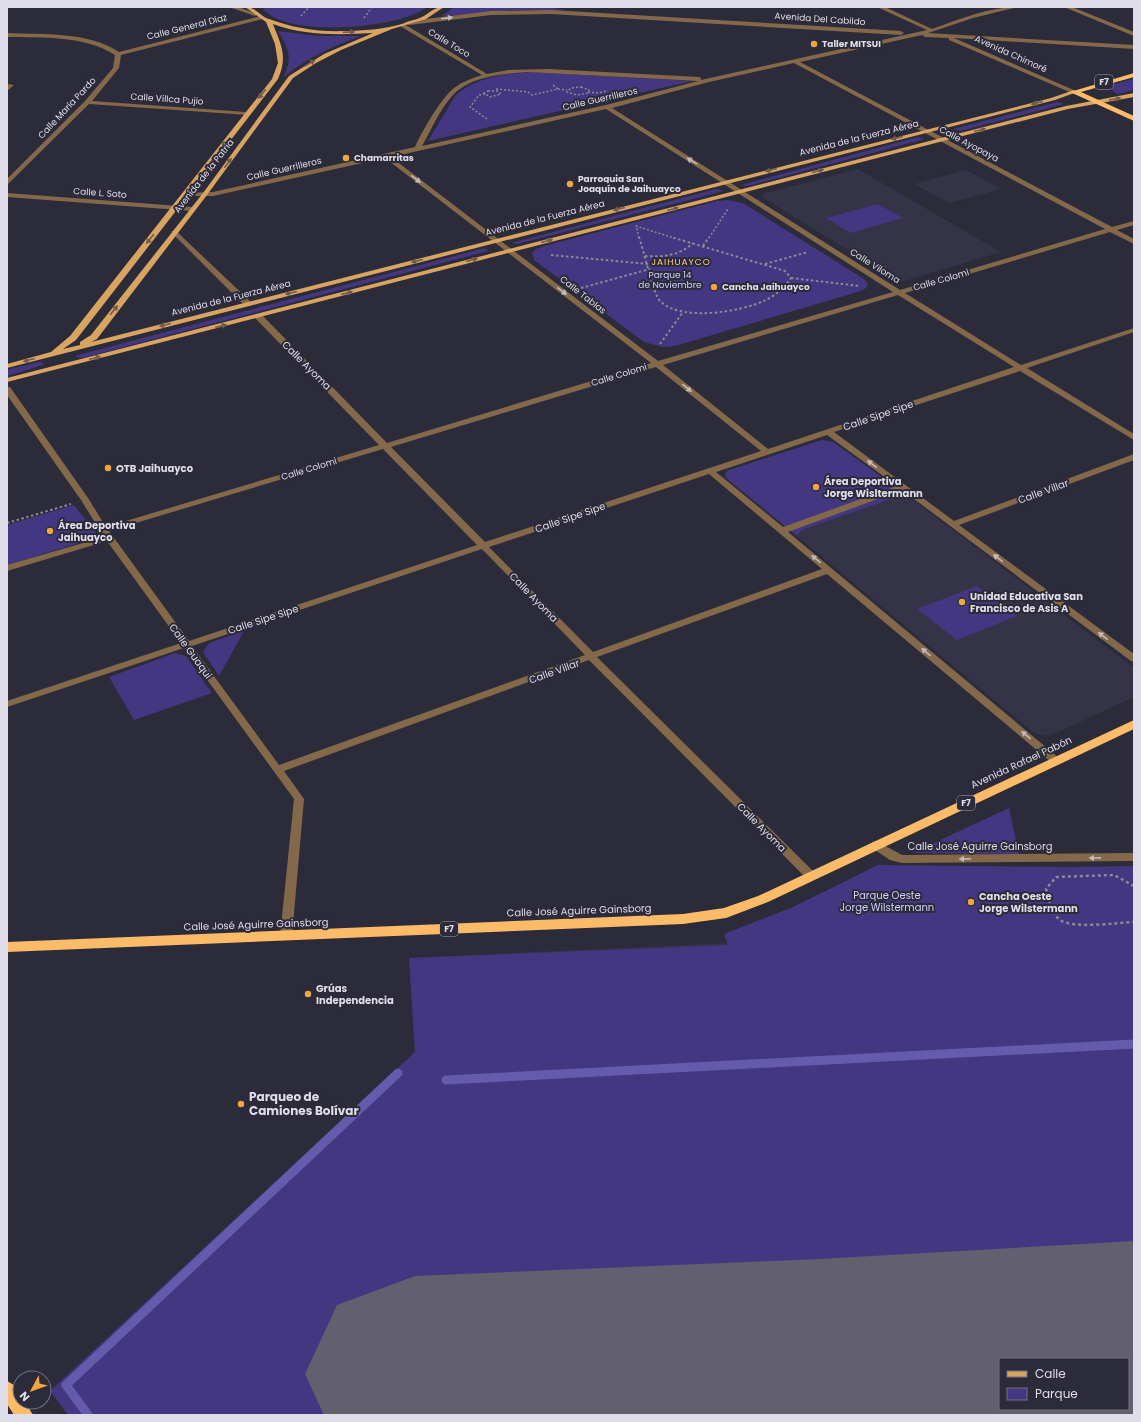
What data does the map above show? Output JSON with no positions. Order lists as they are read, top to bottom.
{
  "streets": {
    "highway": [
      "Avenida Chimoré",
      "F7",
      "Avenida de la Fuerza Aérea",
      "Avenida Rafael Pabón",
      "Calle José Aguirre Gainsborg"
    ],
    "main road": ["Avenida de la Patria"],
    "street": [
      "Avenida Del Cabildo",
      "Calle General Díaz",
      "Calle Toco",
      "Calle Villca Pujio",
      "Calle Guerrilleros",
      "Calle María Pardo",
      "Calle Ayopaya",
      "Calle L. Soto",
      "Calle Viloma",
      "Calle Colomi",
      "Calle Tablas",
      "Calle Ayoma",
      "Calle Sipe Sipe",
      "Calle Villar",
      "Calle Guaqui"
    ]
  },
  "crossings": [
    ["Avenida Del Cabildo", "Avenida Chimoré"],
    ["Avenida Del Cabildo", "Calle Guerrilleros"],
    ["Calle General Díaz", "Calle María Pardo"],
    ["Avenida Chimoré", "Calle Guerrilleros"],
    ["Avenida Chimoré", "Avenida de la Fuerza Aérea"],
    ["Calle Villca Pujio", "Calle María Pardo"],
    ["Calle Villca Pujio", "Avenida de la Patria"],
    ["Calle Guerrilleros", "Calle Ayopaya"],
    ["Calle Guerrilleros", "Avenida de la Patria"],
    ["Calle Guerrilleros", "Calle Viloma"],
    ["Calle Guerrilleros", "Calle Tablas"],
    ["Avenida de la Fuerza Aérea", "Calle Ayopaya"],
    ["Avenida de la Fuerza Aérea", "Avenida de la Patria"],
    ["Avenida de la Fuerza Aérea", "Calle Viloma"],
    ["Avenida de la Fuerza Aérea", "Calle Tablas"],
    ["Calle Ayopaya", "Calle Colomi"],
    ["Avenida de la Patria", "Calle L. Soto"],
    ["Calle Viloma", "Calle Colomi"],
    ["Calle Viloma", "Calle Sipe Sipe"],
    ["Calle Colomi", "Calle Tablas"],
    ["Calle Colomi", "Calle Ayoma"],
    ["Calle Colomi", "Calle Guaqui"],
    ["Calle Tablas", "Calle Sipe Sipe"],
    ["Calle Ayoma", "Calle Sipe Sipe"],
    ["Calle Ayoma", "Calle Villar"],
    ["Calle Ayoma", "Calle José Aguirre Gainsborg"],
    ["Calle Sipe Sipe", "Calle Guaqui"],
    ["Calle Villar", "Calle Guaqui"],
    ["Calle Guaqui", "Calle José Aguirre Gainsborg"],
    ["Avenida Rafael Pabón", "Calle José Aguirre Gainsborg"]
  ],
  "one_way": ["Avenida de la Fuerza Aérea", "Calle Tablas"],
  "districts": ["JAIHUAYCO"],
  "parks": ["Parque 14 de Noviembre", "Parque Oeste Jorge Wilstermann"],
  "places": [
    "Taller MITSUI",
    "Chamarritas",
    "Parroquia San Joaquín de Jaihuayco",
    "Cancha Jaihuayco",
    "OTB Jaihuayco",
    "Área Deportiva Jorge Wisltermann",
    "Área Deportiva Jaihuayco",
    "Unidad Educativa San Francisco de Asis A",
    "Cancha Oeste Jorge Wilstermann",
    "Grúas Independencia",
    "Parqueo de Camiones Bolívar"
  ],
  "legend": ["Calle", "Parque"],
  "north": "bottom left"
}
